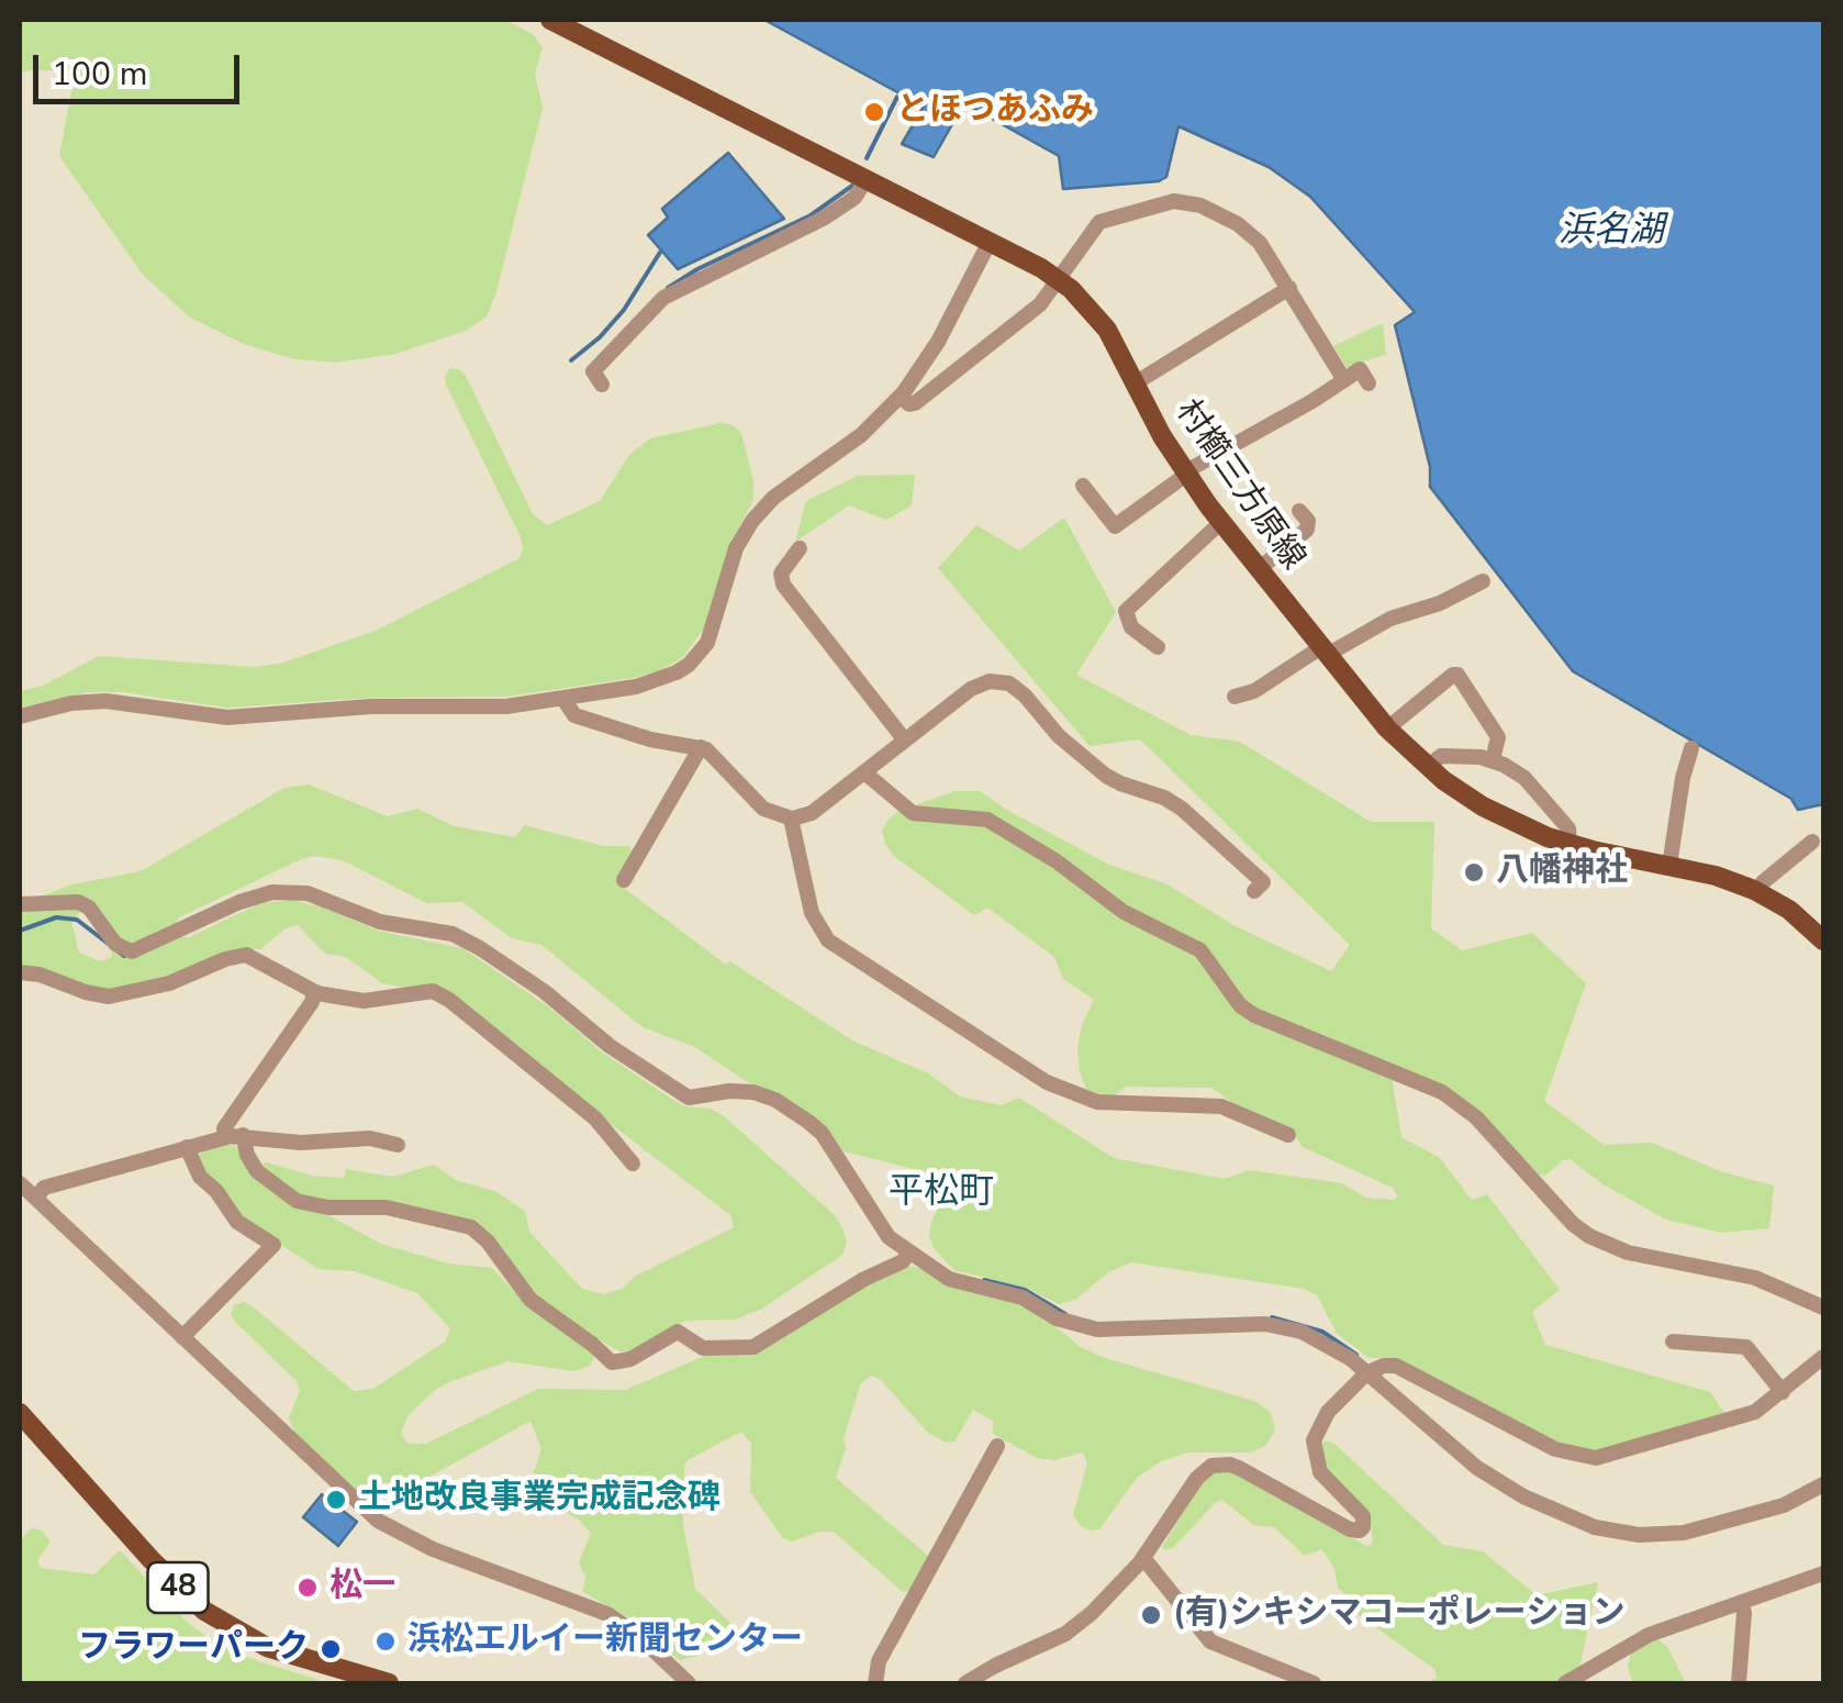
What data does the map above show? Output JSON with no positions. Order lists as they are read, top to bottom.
{
  "streets": {
    "main road": ["村櫛三方原線", "48"]
  },
  "districts": ["平松町"],
  "water": ["浜名湖"],
  "places": [
    "とほつあふみ",
    "八幡神社",
    "土地改良事業完成記念碑",
    "松一",
    "(有)シキシマコーポレーション",
    "浜松エルイー新聞センター",
    "フラワーパーク"
  ],
  "scale_bar": "100 m"
}
